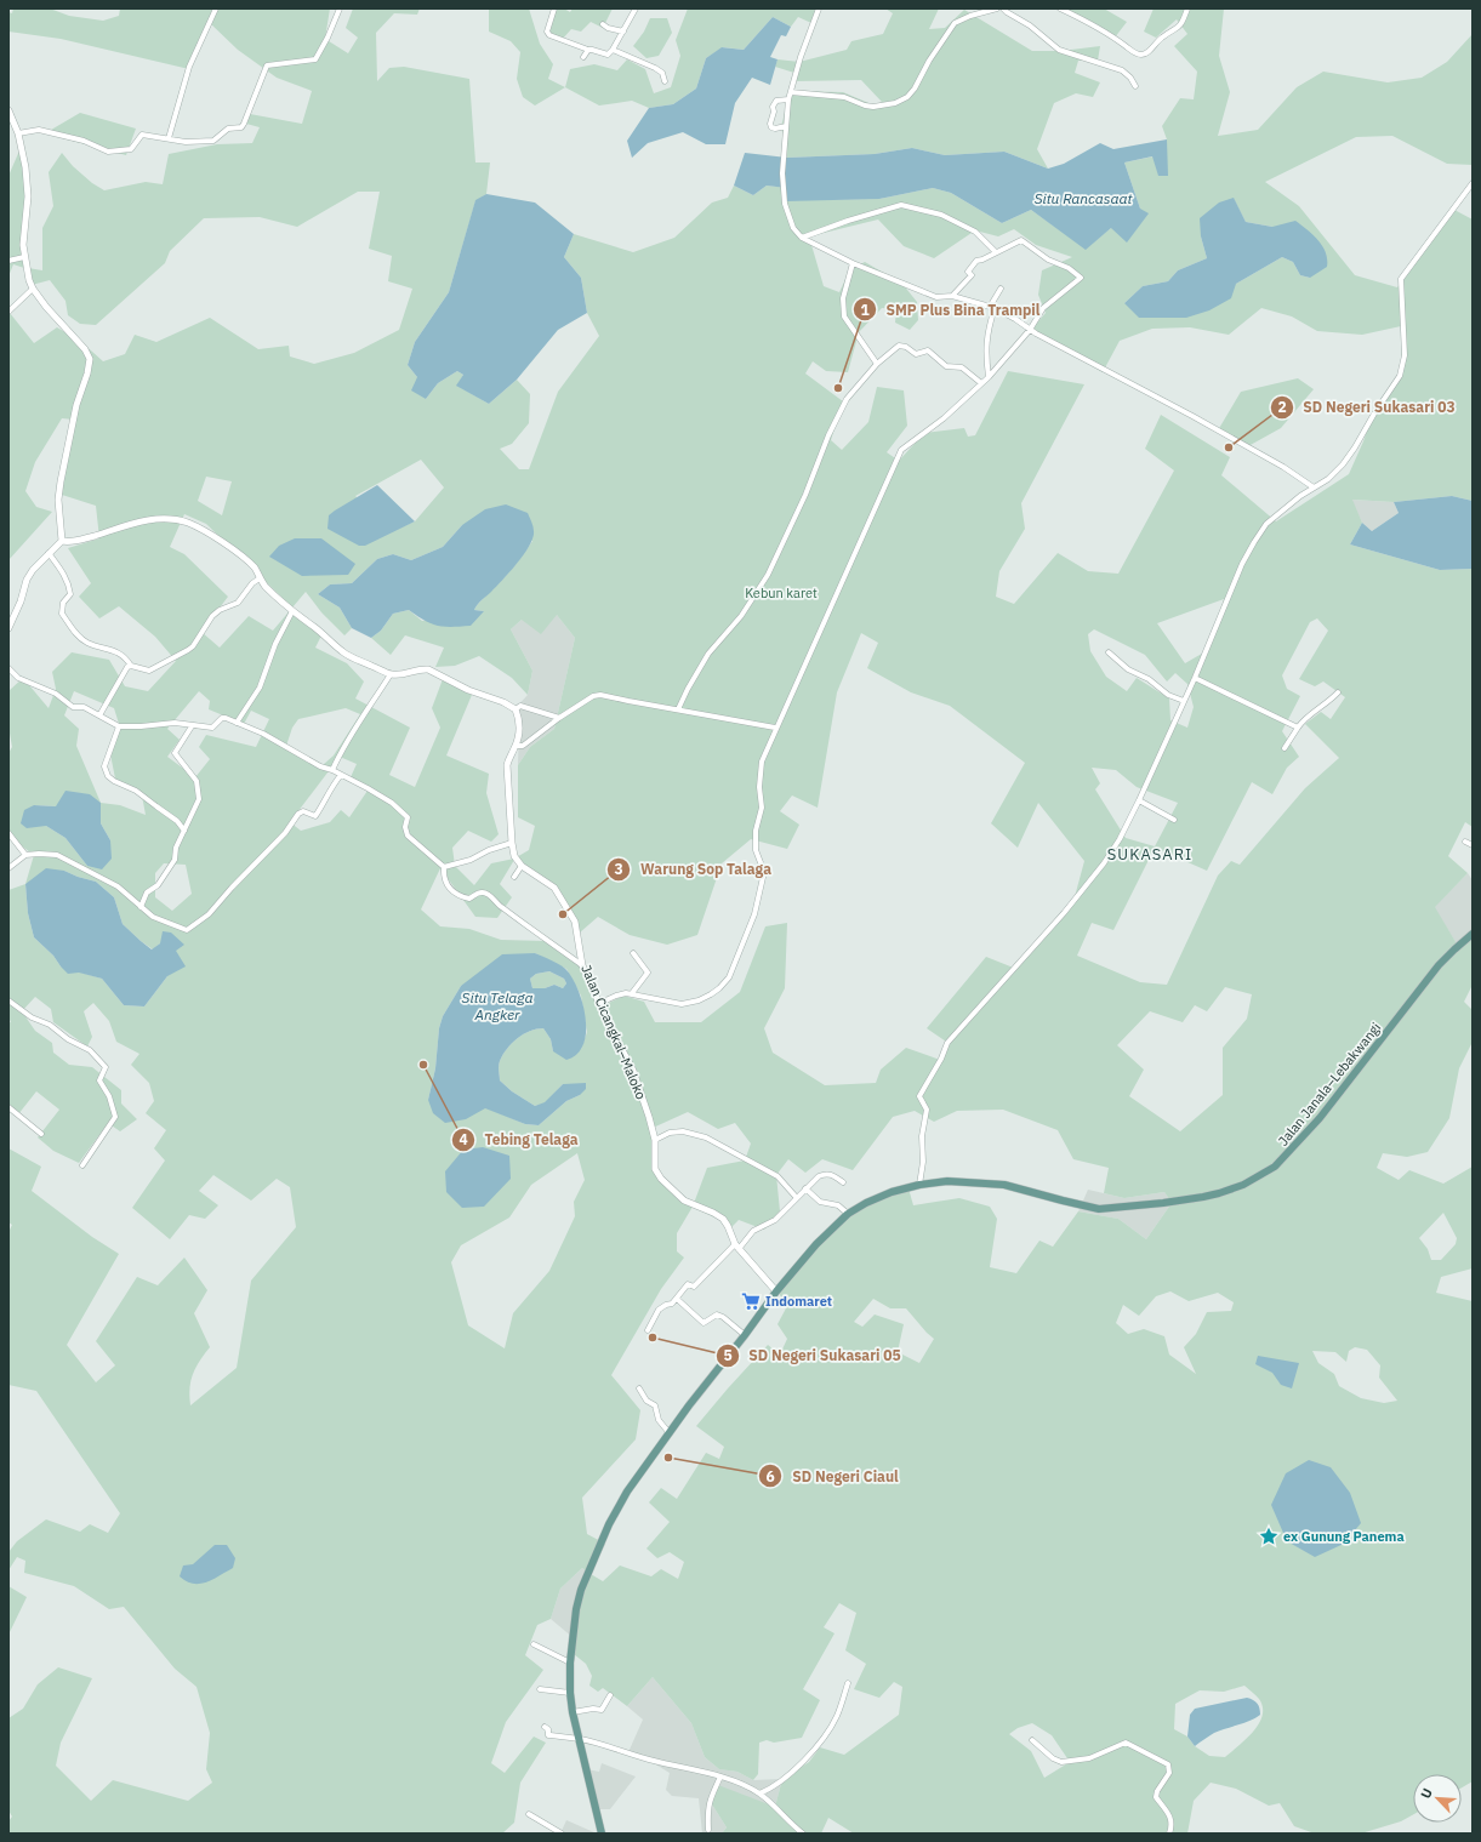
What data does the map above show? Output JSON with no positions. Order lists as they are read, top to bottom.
{
  "streets": {
    "main road": ["Jalan Janala–Lebakwangi"],
    "street": ["Jalan Cicangkal–Maloko"]
  },
  "crossings": [
    ["Jalan Cicangkal–Maloko", "Jalan Janala–Lebakwangi"]
  ],
  "districts": ["SUKASARI"],
  "water": ["Situ Rancasaat", "Situ Telaga Angker"],
  "parks": ["Kebun karet"],
  "places": {
    "other": [
      "SMP Plus Bina Trampil",
      "SD Negeri Sukasari 03",
      "Warung Sop Talaga",
      "Tebing Telaga",
      "SD Negeri Sukasari 05",
      "SD Negeri Ciaul"
    ],
    "supermarket": ["Indomaret"],
    "place": ["ex Gunung Panema"]
  },
  "north": "top left"
}
